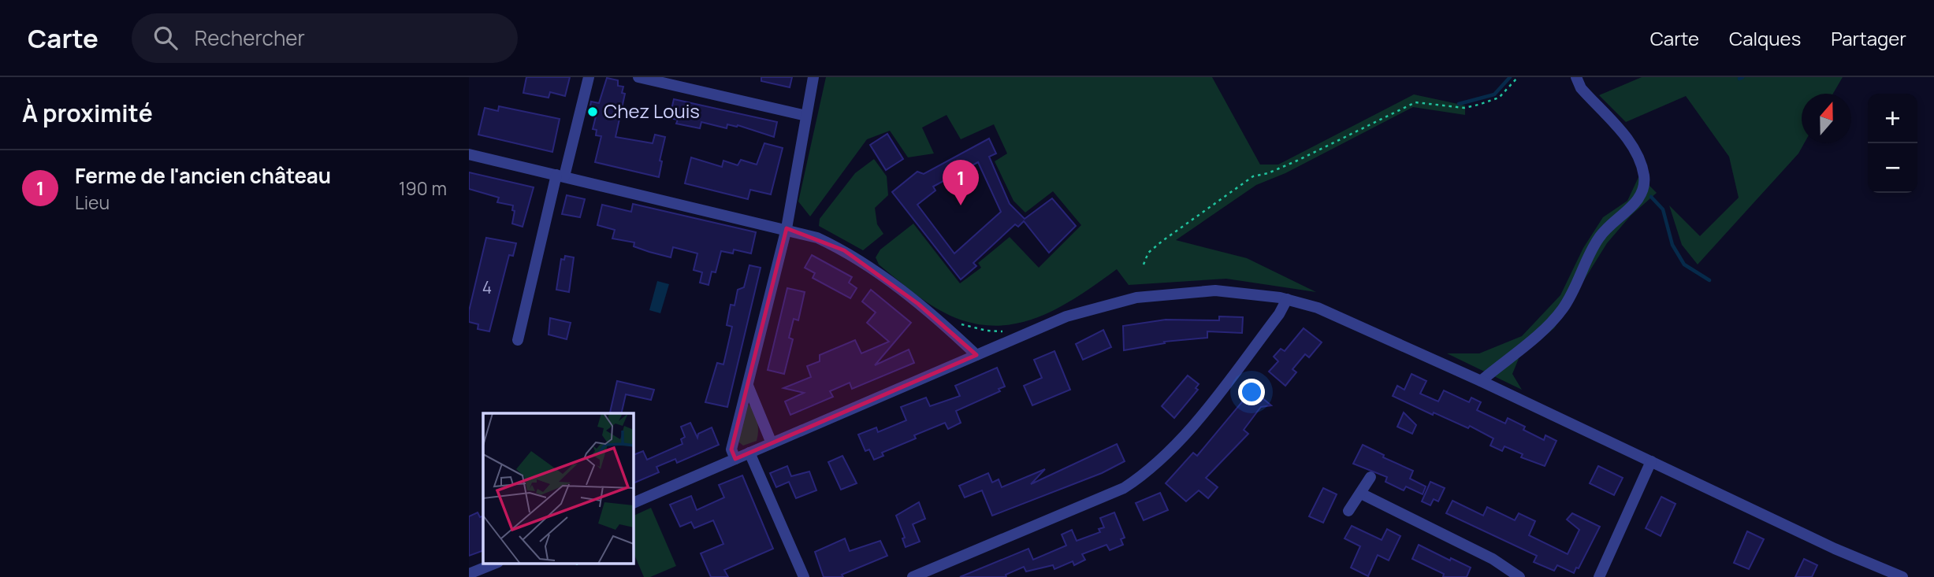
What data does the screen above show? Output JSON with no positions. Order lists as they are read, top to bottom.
{
  "places": ["Chez Louis"],
  "house_numbers": ["4"],
  "north": "top",
  "page": {
    "header": "Carte",
    "search": "Rechercher",
    "nav": ["Carte", "Calques", "Partager"],
    "heading": "À proximité",
    "map_buttons": ["+", "−"],
    "list": [
      {
        "mark": "1",
        "name": "Ferme de l'ancien château",
        "note": "Lieu",
        "value": "190 m"
      }
    ],
    "pins": "1"
  }
}
